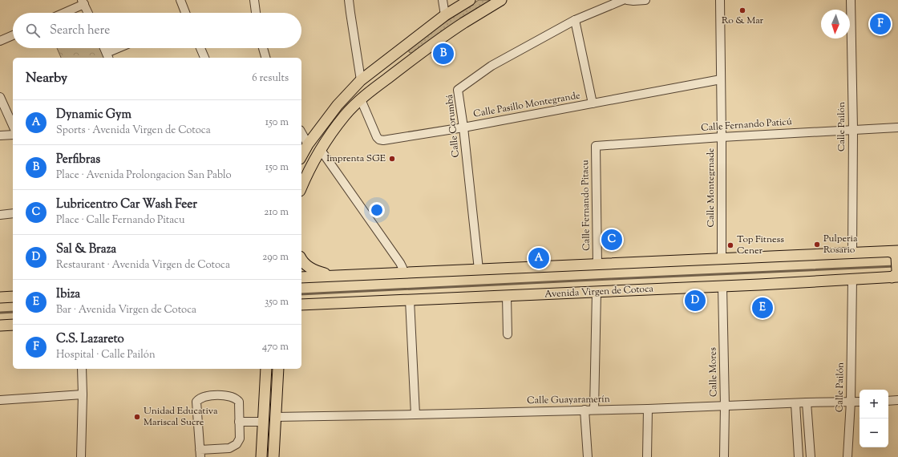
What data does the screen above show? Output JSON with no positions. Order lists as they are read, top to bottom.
{
  "streets": {
    "main road": ["Avenida Virgen de Cotoca"],
    "street": [
      "Calle Pasillo Montegrande",
      "Calle Fernando Paticú",
      "Calle Corumbá",
      "Calle Pailón",
      "Calle Montegrnade",
      "Calle Fernando Pitacu",
      "Calle Mores",
      "Calle Guayaramerín"
    ]
  },
  "crossings": [
    ["Calle Pasillo Montegrande", "Calle Corumbá"],
    ["Calle Pasillo Montegrande", "Calle Montegrnade"],
    ["Calle Fernando Paticú", "Calle Pailón"],
    ["Calle Fernando Paticú", "Calle Montegrnade"],
    ["Calle Fernando Paticú", "Calle Fernando Pitacu"],
    ["Calle Pailón", "Avenida Virgen de Cotoca"],
    ["Calle Pailón", "Calle Guayaramerín"],
    ["Avenida Virgen de Cotoca", "Calle Mores"],
    ["Calle Mores", "Calle Guayaramerín"]
  ],
  "places": [
    "Ro & Mar",
    "Imprenta SGE",
    "Pulperia Rosario",
    "Top Fitness Cener",
    "Unidad Educativa Mariscal Sucre"
  ],
  "north": "bottom",
  "page": {
    "pins": [
      "F",
      "B",
      "C",
      "A",
      "D",
      "E"
    ],
    "search": "Search here",
    "heading": ["Nearby", "6 results"],
    "list": [
      {
        "mark": "A",
        "name": "Dynamic Gym",
        "note": "Sports · Avenida Virgen de Cotoca",
        "value": "150 m"
      },
      {
        "mark": "B",
        "name": "Perfibras",
        "note": "Place · Avenida Prolongacion San Pablo",
        "value": "150 m"
      },
      {
        "mark": "C",
        "name": "Lubricentro Car Wash Feer",
        "note": "Place · Calle Fernando Pitacu",
        "value": "210 m"
      },
      {
        "mark": "D",
        "name": "Sal & Braza",
        "note": "Restaurant · Avenida Virgen de Cotoca",
        "value": "290 m"
      },
      {
        "mark": "E",
        "name": "Ibiza",
        "note": "Bar · Avenida Virgen de Cotoca",
        "value": "350 m"
      },
      {
        "mark": "F",
        "name": "C.S. Lazareto",
        "note": "Hospital · Calle Pailón",
        "value": "470 m"
      }
    ],
    "map_buttons": ["+", "−"]
  }
}
